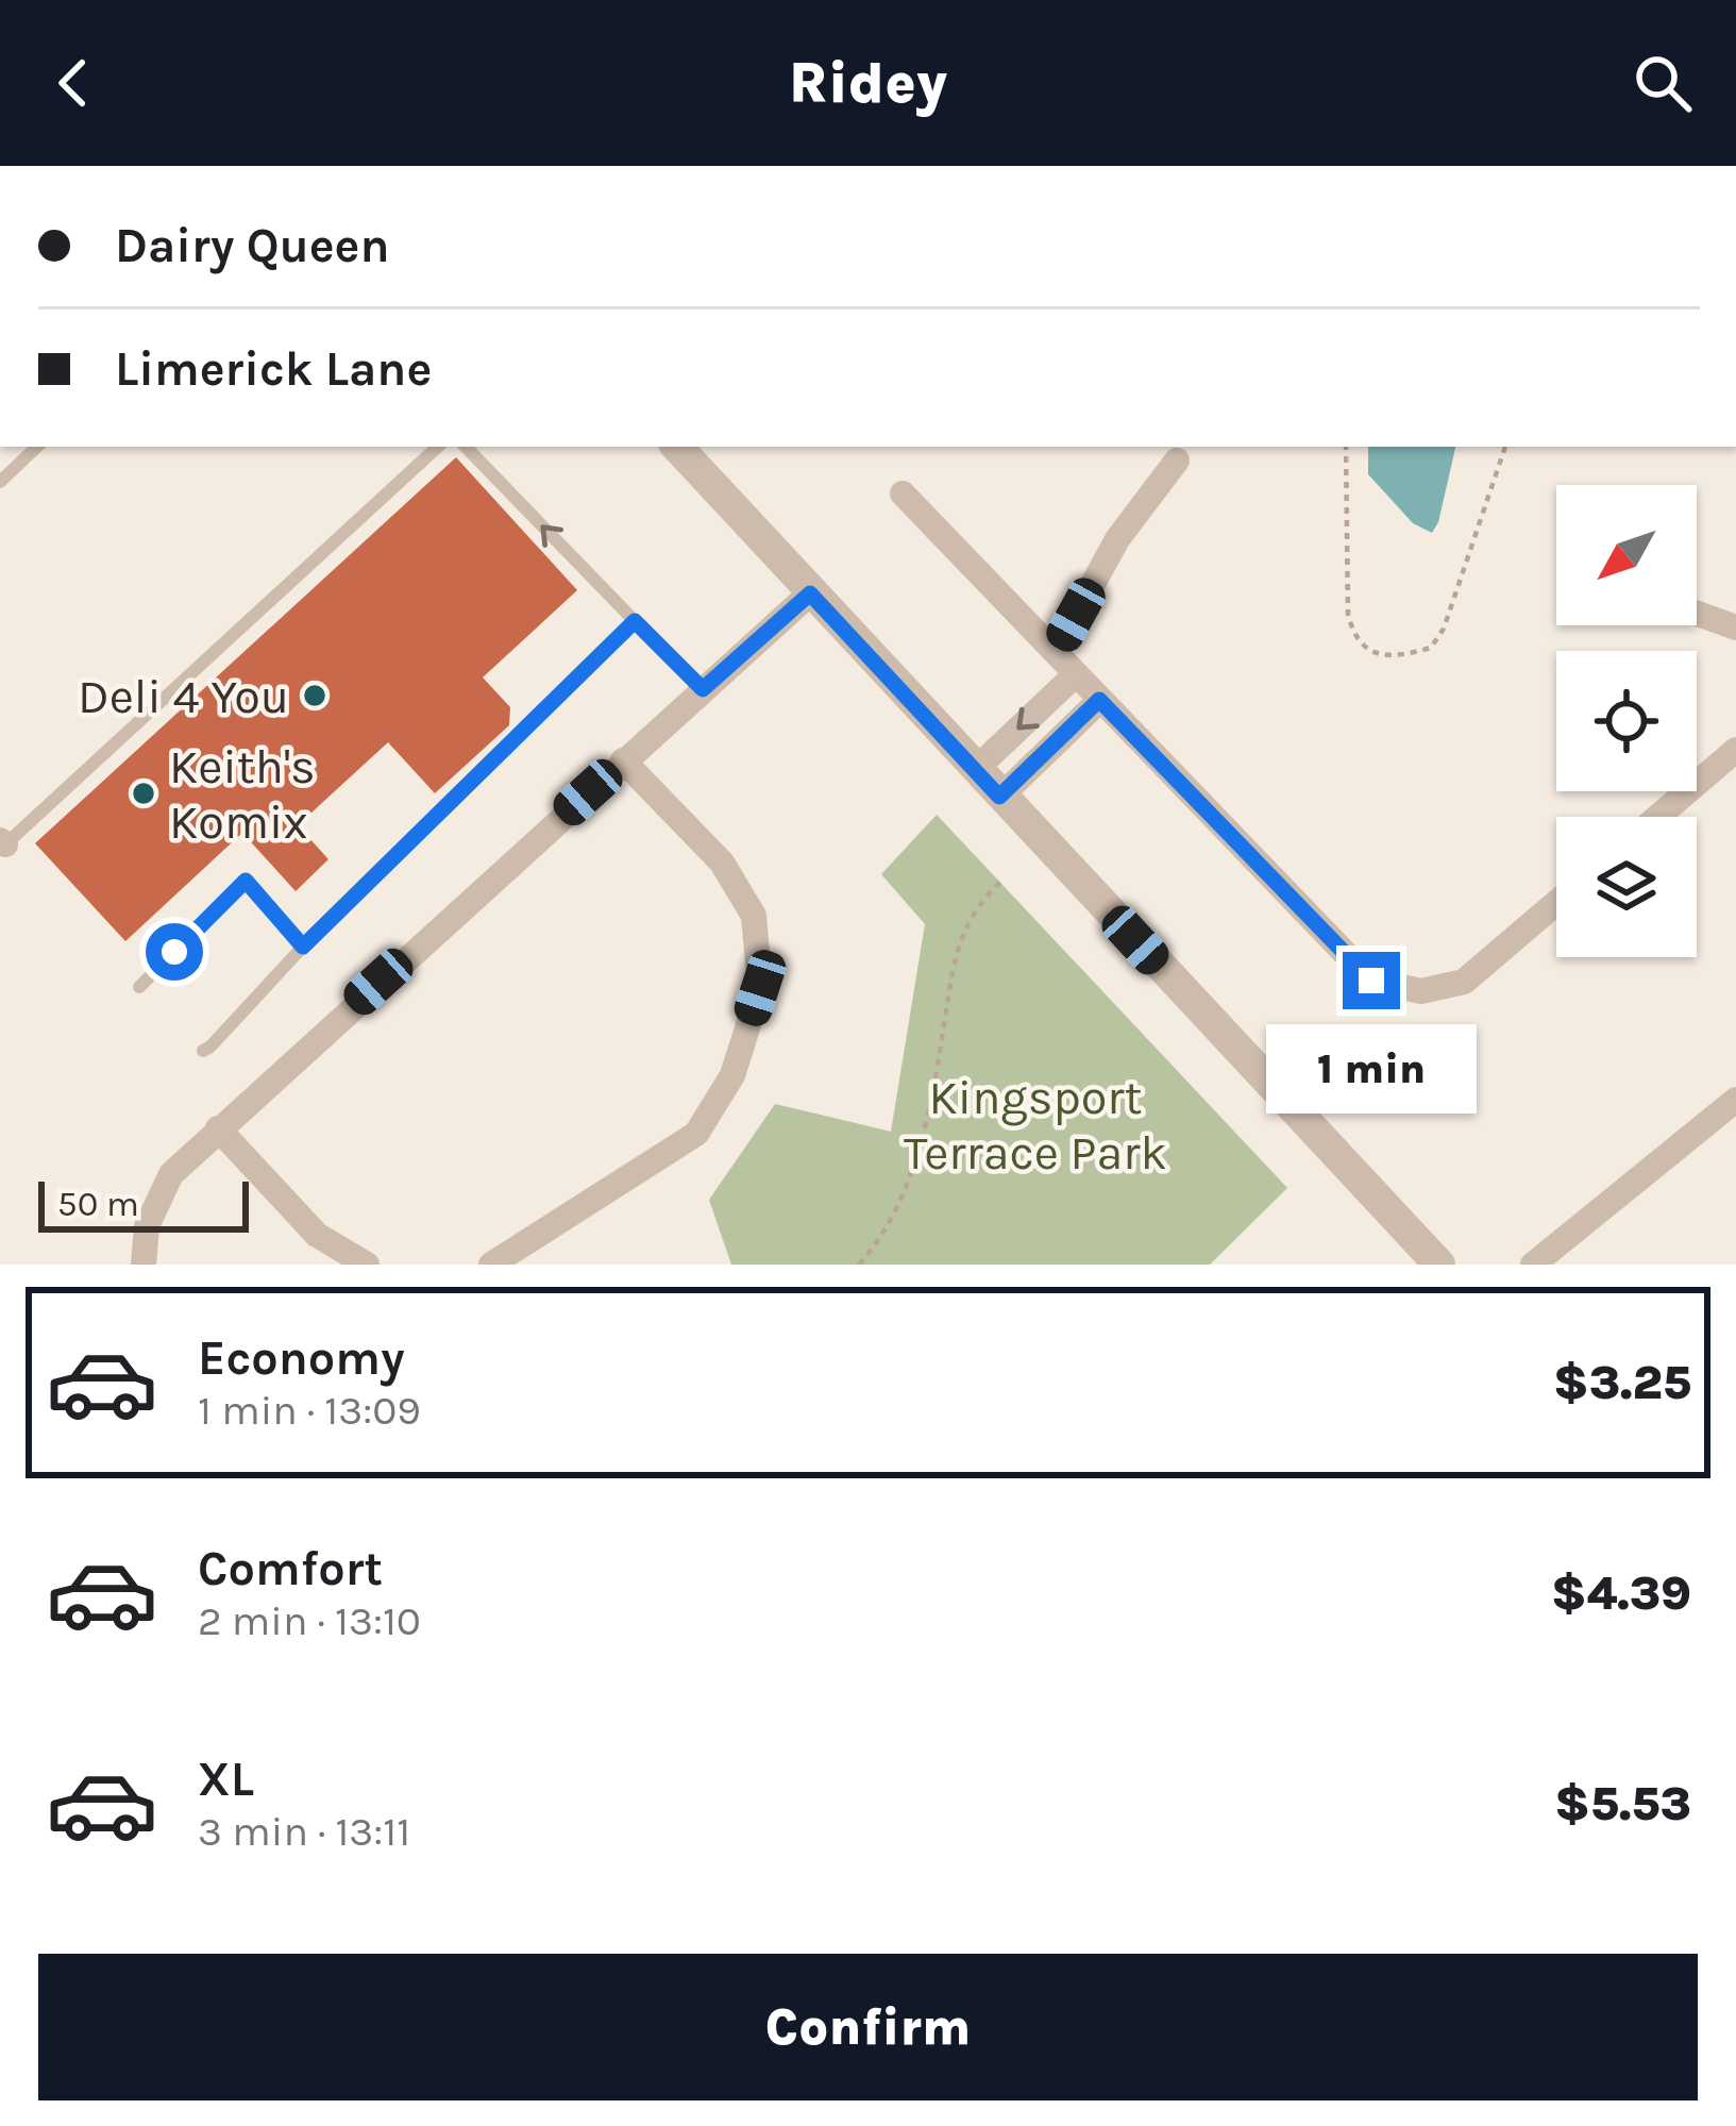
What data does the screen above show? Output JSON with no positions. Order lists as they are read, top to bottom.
{
  "parks": ["Kingsport Terrace Park"],
  "places": ["Deli 4 You", "Keith's Komix"],
  "scale_bar": "50 m",
  "north": "bottom left",
  "page": {
    "header": "Ridey",
    "banner": ["Dairy Queen", "Limerick Lane"],
    "bubble": "1 min",
    "scale": "50 m",
    "list": [
      {
        "name": "Economy",
        "note": "1 min · 13:09",
        "value": "$3.25"
      },
      {
        "name": "Comfort",
        "note": "2 min · 13:10",
        "value": "$4.39"
      },
      {
        "name": "XL",
        "note": "3 min · 13:11",
        "value": "$5.53"
      }
    ],
    "buttons": "Confirm"
  }
}
